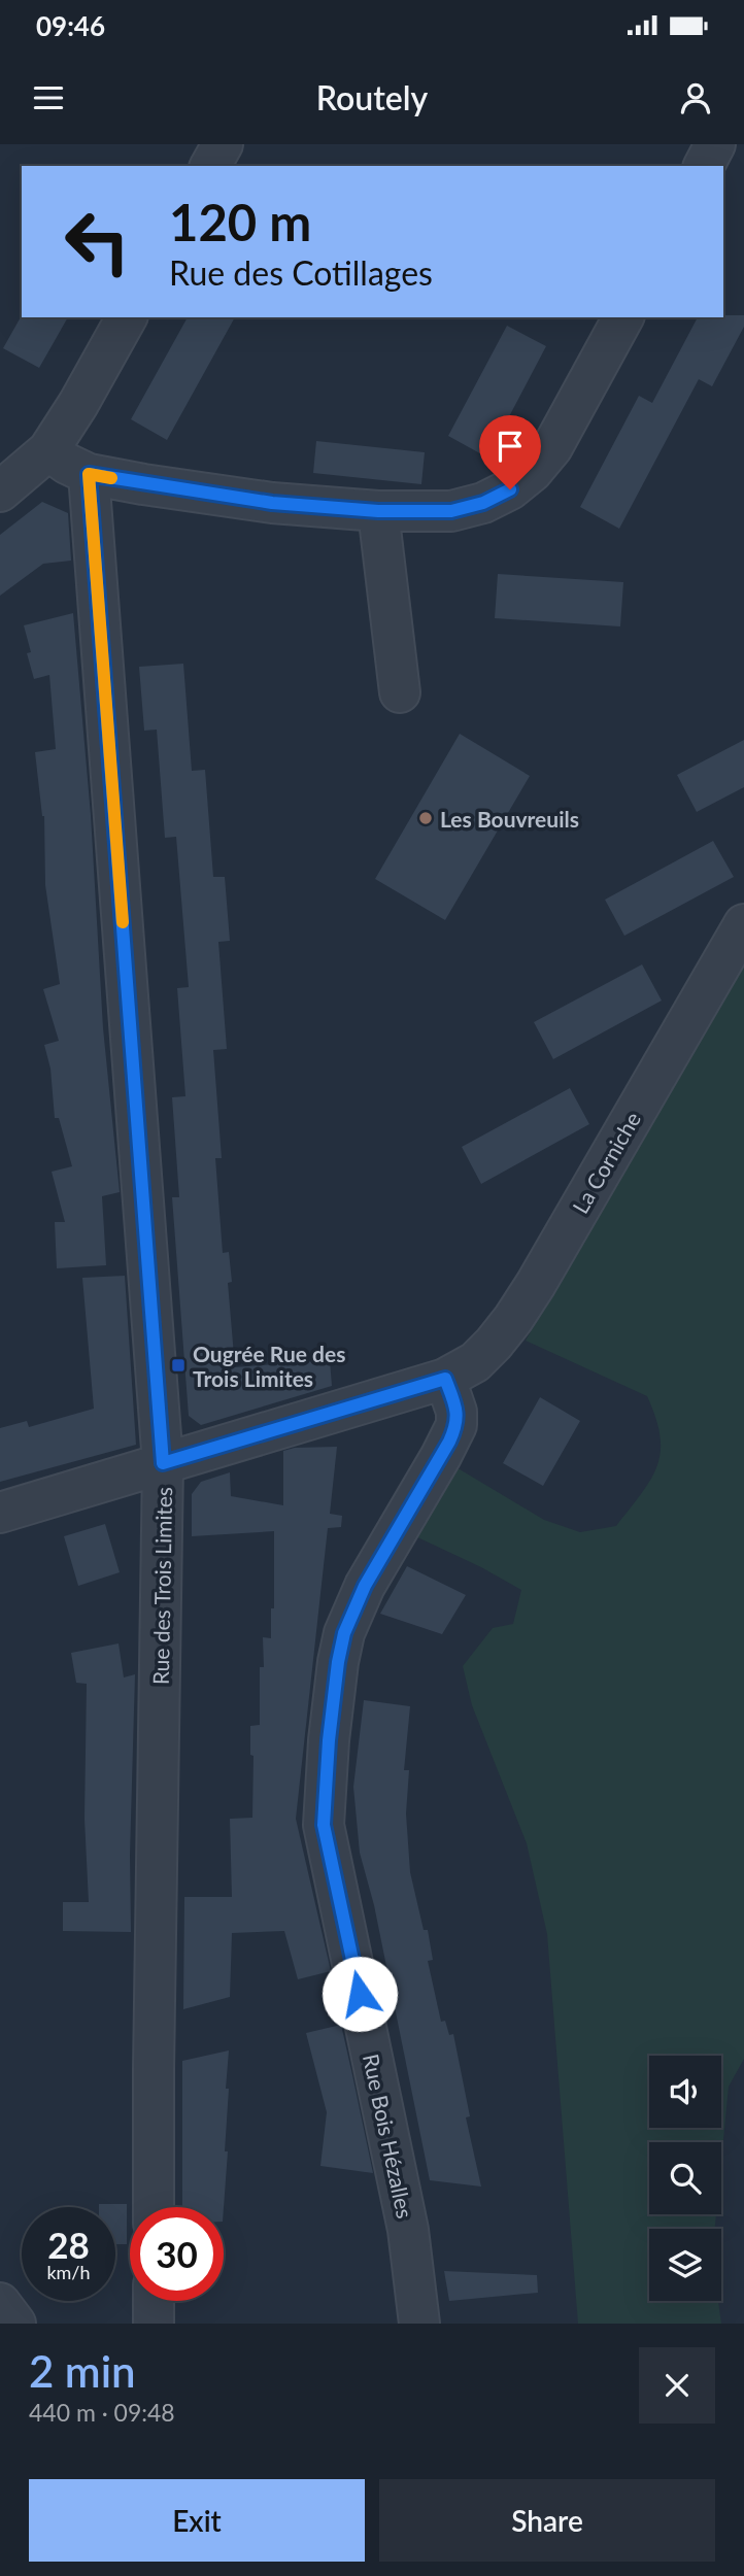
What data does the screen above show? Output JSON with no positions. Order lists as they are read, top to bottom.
{
  "streets": {
    "street": ["La Corniche", "Rue des Trois Limites", "Rue Bois Hézalles"]
  },
  "crossings": [
    ["La Corniche", "Rue des Trois Limites"],
    ["La Corniche", "Rue Bois Hézalles"]
  ],
  "places": {
    "other": ["Les Bouvreuils"],
    "transit": ["Ougrée Rue des Trois Limites"]
  },
  "page": {
    "status": "09:46",
    "header": "Routely",
    "turn": ["120 m", "Rue des Cotillages"],
    "speed": "28 km/h",
    "limit": "30",
    "heading": ["2 min", "440 m · 09:48"],
    "buttons": ["Exit", "Share"]
  }
}
